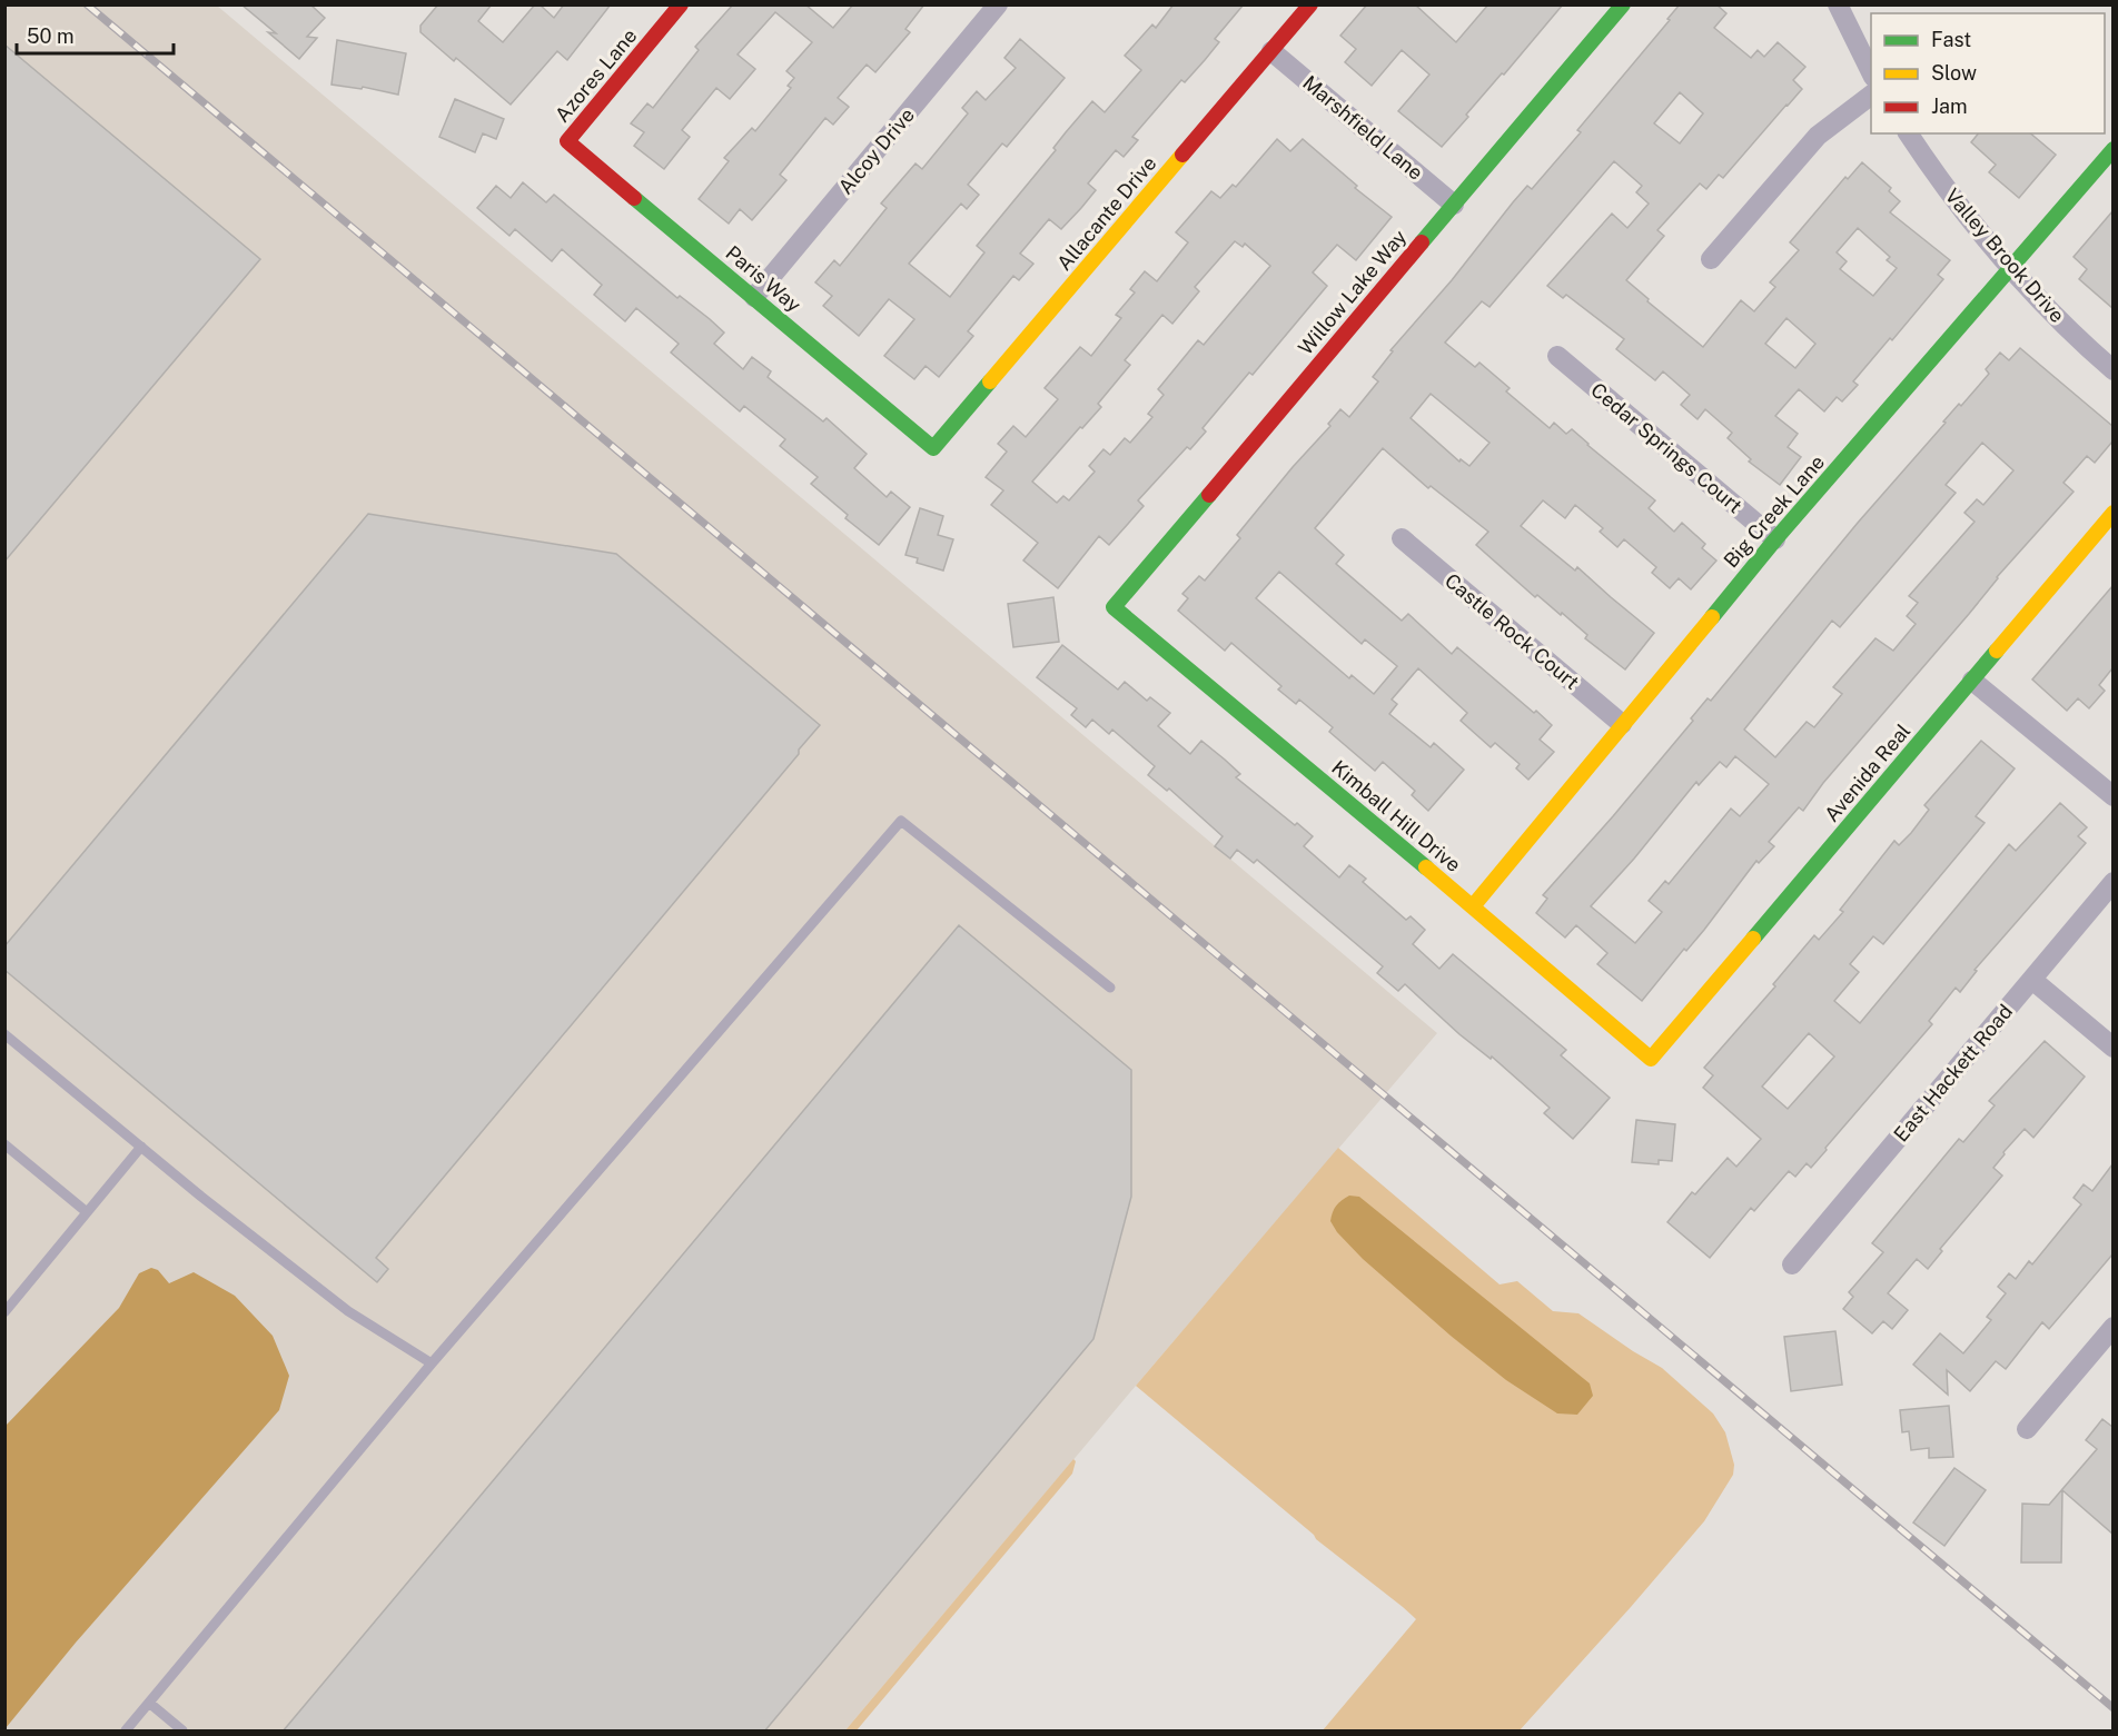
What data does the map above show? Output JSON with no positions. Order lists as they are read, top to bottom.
{
  "streets": {
    "street": [
      "Azores Lane",
      "Marshfield Lane",
      "Alcoy Drive",
      "Allacante Drive",
      "Valley Brook Drive",
      "Paris Way",
      "Willow Lake Way",
      "Cedar Springs Court",
      "Big Creek Lane",
      "Castle Rock Court",
      "Avenida Real",
      "Kimball Hill Drive",
      "East Hackett Road"
    ]
  },
  "crossings": [
    ["Azores Lane", "Paris Way"],
    ["Marshfield Lane", "Allacante Drive"],
    ["Marshfield Lane", "Willow Lake Way"],
    ["Alcoy Drive", "Paris Way"],
    ["Allacante Drive", "Paris Way"],
    ["Valley Brook Drive", "Big Creek Lane"],
    ["Willow Lake Way", "Kimball Hill Drive"],
    ["Cedar Springs Court", "Big Creek Lane"],
    ["Big Creek Lane", "Castle Rock Court"],
    ["Big Creek Lane", "Kimball Hill Drive"],
    ["Avenida Real", "Kimball Hill Drive"]
  ],
  "legend": ["Fast", "Slow", "Jam"],
  "scale_bar": "50 m"
}
